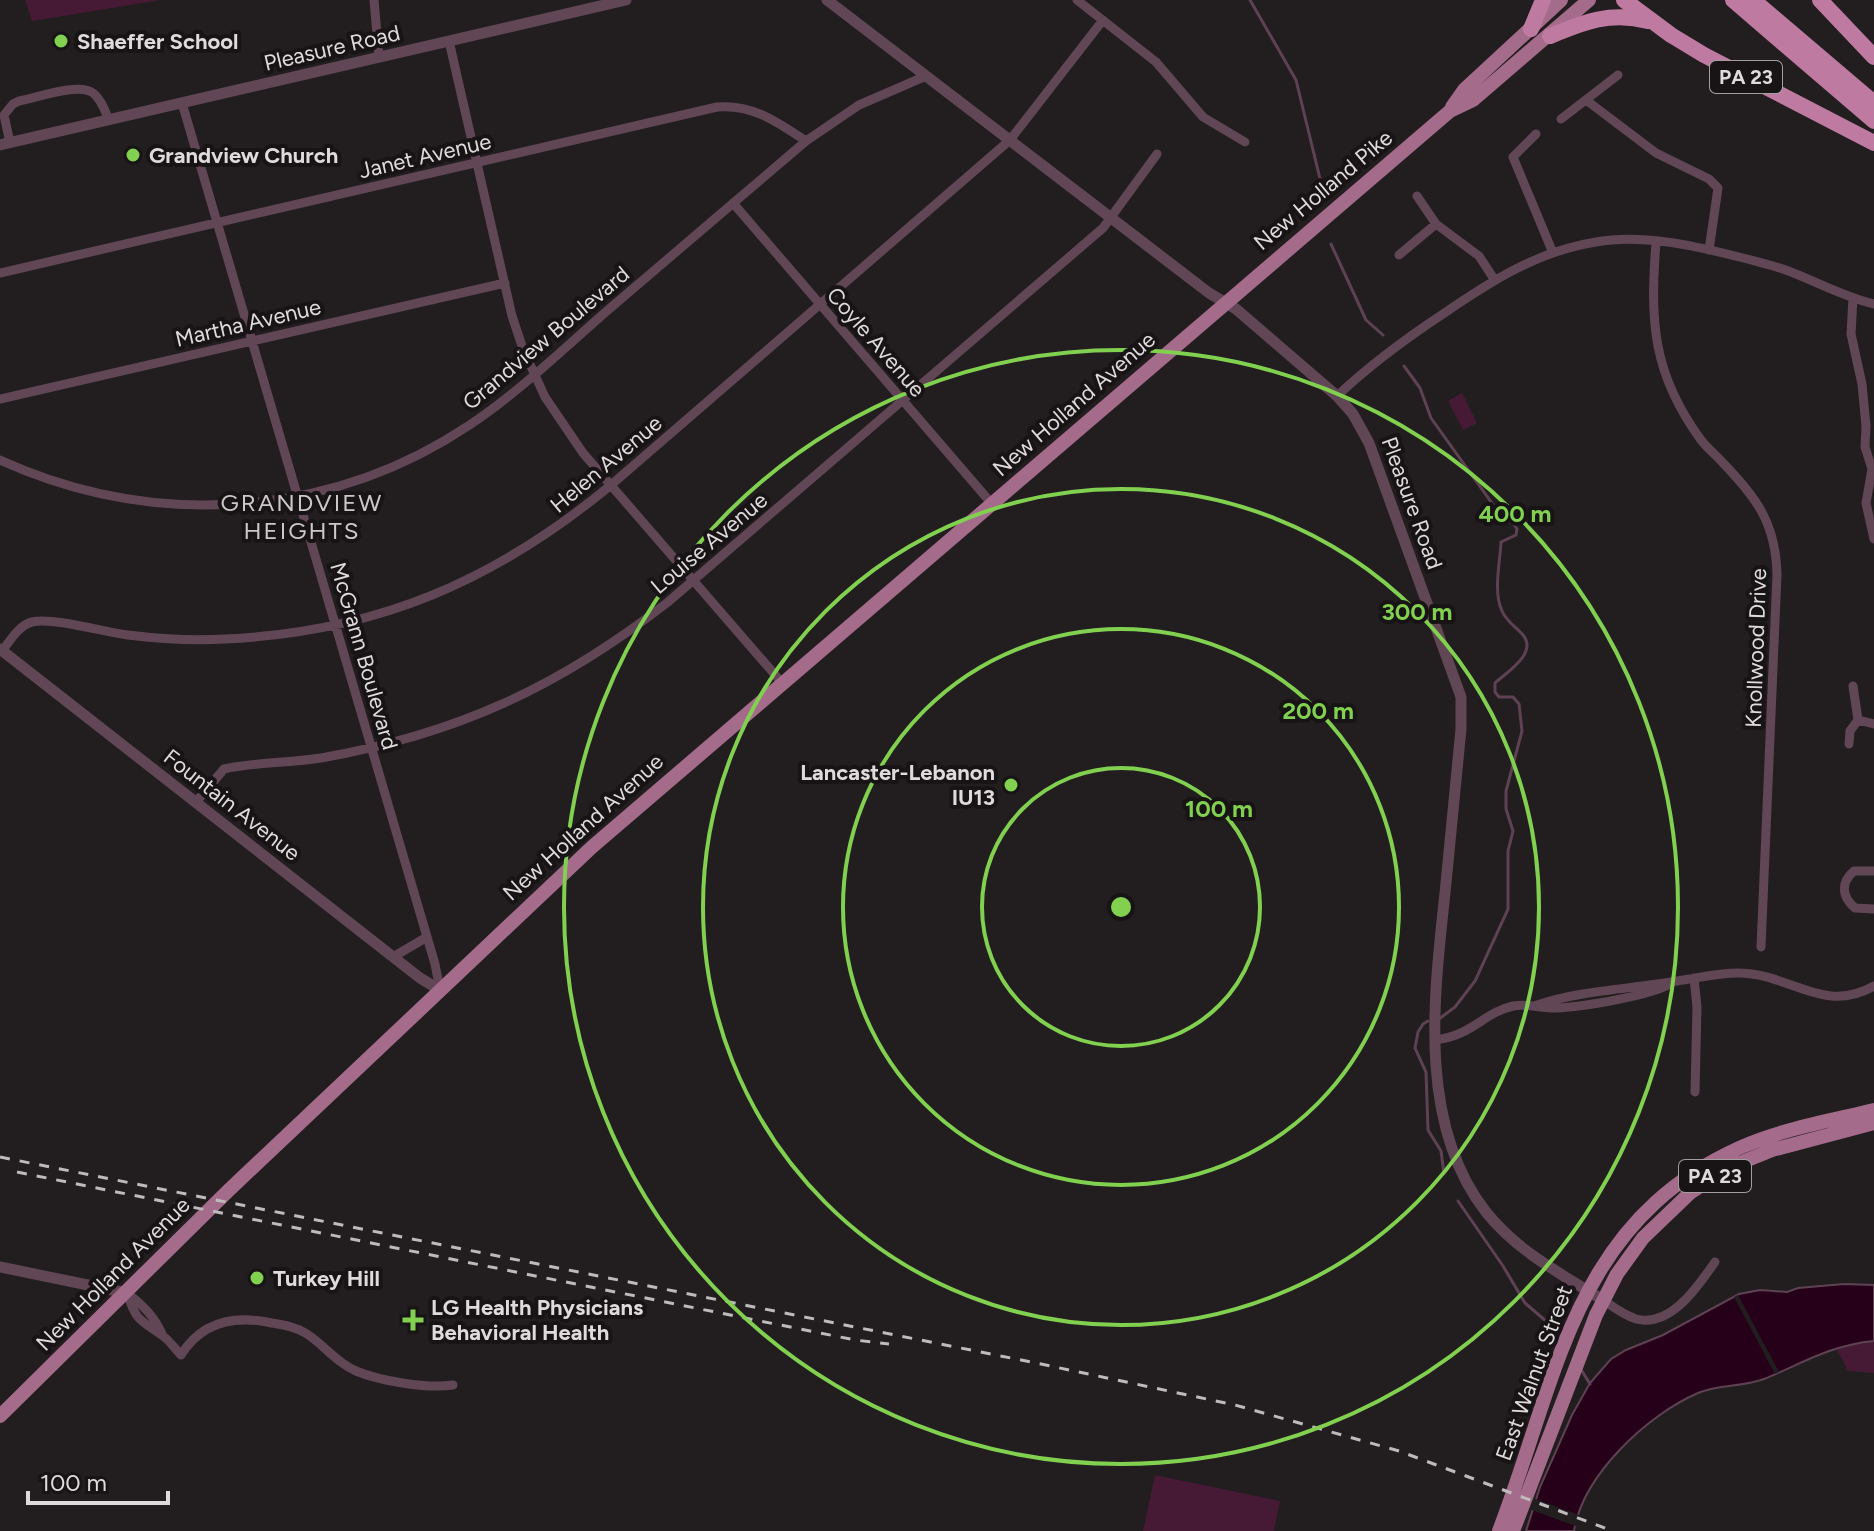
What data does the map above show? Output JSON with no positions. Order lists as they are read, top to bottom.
{
  "streets": {
    "highway": ["PA 23"],
    "main road": ["New Holland Pike", "New Holland Avenue", "East Walnut Street"],
    "street": [
      "Pleasure Road",
      "Janet Avenue",
      "Martha Avenue",
      "Grandview Boulevard",
      "Coyle Avenue",
      "Helen Avenue",
      "Louise Avenue",
      "Knollwood Drive",
      "McGrann Boulevard",
      "Fountain Avenue"
    ]
  },
  "crossings": [
    ["Pleasure Road", "New Holland Pike"],
    ["Pleasure Road", "Grandview Boulevard"],
    ["Pleasure Road", "New Holland Avenue"],
    ["Pleasure Road", "Helen Avenue"],
    ["Pleasure Road", "Louise Avenue"],
    ["Pleasure Road", "McGrann Boulevard"],
    ["Pleasure Road", "East Walnut Street"],
    ["Janet Avenue", "Grandview Boulevard"],
    ["Janet Avenue", "McGrann Boulevard"],
    ["New Holland Pike", "New Holland Avenue"],
    ["Martha Avenue", "McGrann Boulevard"],
    ["Grandview Boulevard", "Coyle Avenue"],
    ["Grandview Boulevard", "McGrann Boulevard"],
    ["Coyle Avenue", "New Holland Avenue"],
    ["Coyle Avenue", "Helen Avenue"],
    ["Coyle Avenue", "Louise Avenue"],
    ["New Holland Avenue", "McGrann Boulevard"],
    ["New Holland Avenue", "Fountain Avenue"],
    ["Helen Avenue", "McGrann Boulevard"],
    ["Helen Avenue", "Fountain Avenue"],
    ["Louise Avenue", "McGrann Boulevard"],
    ["Louise Avenue", "Fountain Avenue"],
    ["McGrann Boulevard", "Fountain Avenue"]
  ],
  "districts": ["GRANDVIEW HEIGHTS"],
  "places": {
    "other": [
      "Shaeffer School",
      "Grandview Church",
      "Lancaster-Lebanon IU13",
      "Turkey Hill"
    ],
    "health": ["LG Health Physicians Behavioral Health"]
  },
  "scale_bar": "100 m",
  "rings": [
    "400 m",
    "300 m",
    "200 m",
    "100 m"
  ]
}
